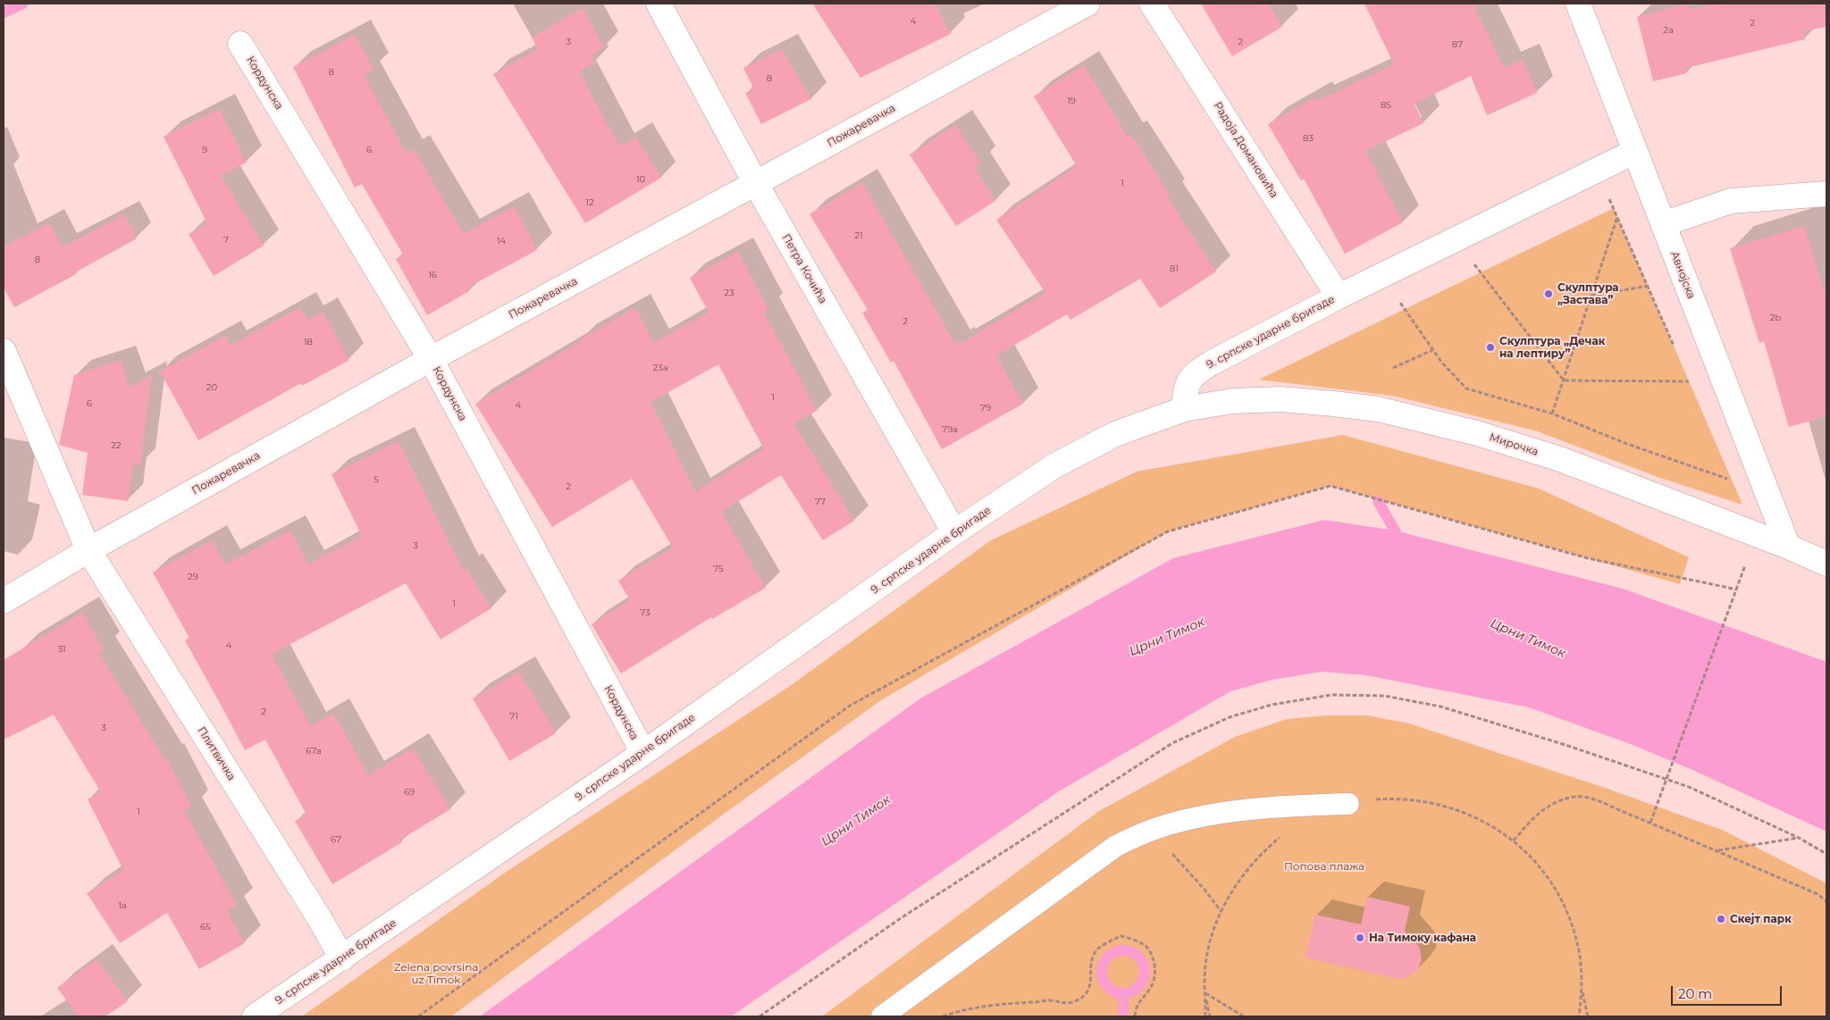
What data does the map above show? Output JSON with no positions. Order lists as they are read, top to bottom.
{
  "streets": {
    "street": [
      "Кордунска",
      "Пожаревачка",
      "Радоја Домановића",
      "Петра Кочића",
      "Авнојска",
      "9. српске ударне бригаде",
      "Мирочка",
      "Плитвичка"
    ]
  },
  "crossings": [
    ["Кордунска", "Пожаревачка"],
    ["Кордунска", "9. српске ударне бригаде"],
    ["Пожаревачка", "Петра Кочића"],
    ["Пожаревачка", "Плитвичка"],
    ["Радоја Домановића", "9. српске ударне бригаде"],
    ["Петра Кочића", "9. српске ударне бригаде"],
    ["Авнојска", "9. српске ударне бригаде"],
    ["Авнојска", "Мирочка"],
    ["9. српске ударне бригаде", "Мирочка"],
    ["9. српске ударне бригаде", "Плитвичка"]
  ],
  "water": ["Црни Тимок"],
  "parks": ["Попова плажа", "Zelena povrsina uz Timok"],
  "places": [
    "Скулптура „Застава”",
    "Скулптура „Дечак на лептиру”",
    "Скејт парк",
    "На Тимоку кафана"
  ],
  "house_numbers": [
    "4",
    "2",
    "2a",
    "3",
    "2",
    "87",
    "8",
    "8",
    "19",
    "85",
    "83",
    "9",
    "6",
    "10",
    "1",
    "12",
    "21",
    "7",
    "14",
    "8",
    "81",
    "16",
    "23",
    "2b",
    "2",
    "18",
    "23a",
    "20",
    "1",
    "6",
    "4",
    "79",
    "79a",
    "22",
    "5",
    "2",
    "77",
    "3",
    "75",
    "29",
    "1",
    "73",
    "4",
    "31",
    "2",
    "71",
    "3",
    "67a",
    "69",
    "1",
    "67",
    "1a",
    "65"
  ],
  "scale_bar": "20 m"
}
